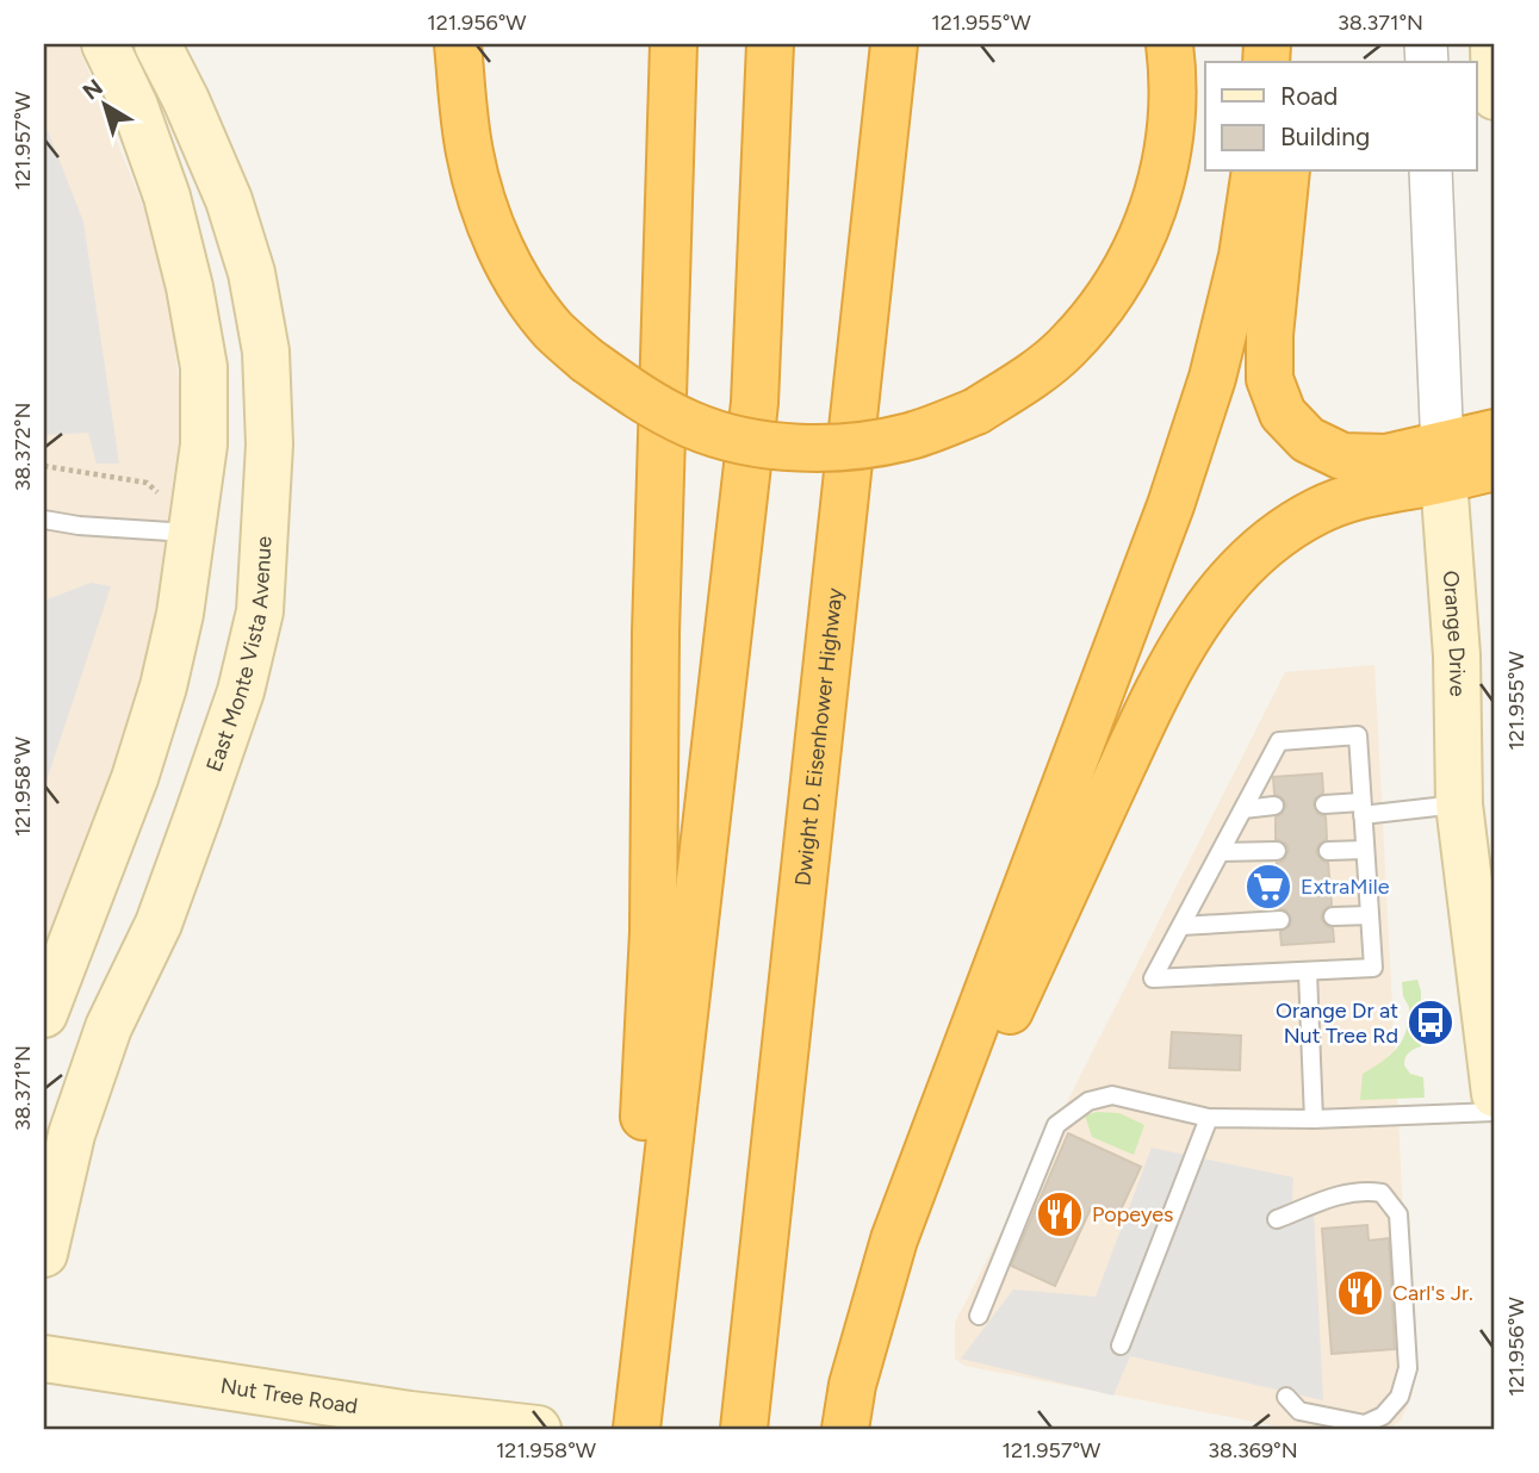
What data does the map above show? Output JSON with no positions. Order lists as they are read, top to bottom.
{
  "streets": {
    "highway": ["Dwight D. Eisenhower Highway"],
    "main road": ["Orange Drive", "East Monte Vista Avenue", "Nut Tree Road"]
  },
  "places": {
    "supermarket": ["ExtraMile"],
    "bus stop": ["Orange Dr at Nut Tree Rd"],
    "restaurant": ["Popeyes", "Carl's Jr."]
  },
  "legend": ["Road", "Building"],
  "north": "top left",
  "coordinates": [
    "121.956°W",
    "121.955°W",
    "38.371°N",
    "121.957°W",
    "38.372°N",
    "121.958°W",
    "38.369°N"
  ]
}
